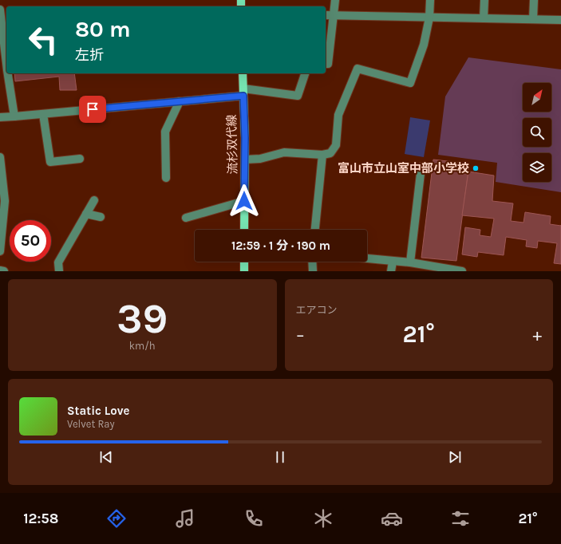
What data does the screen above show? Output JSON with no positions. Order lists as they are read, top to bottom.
{
  "streets": {
    "main road": ["流杉双代線"]
  },
  "places": ["富山市立山室中部小学校"],
  "north": "top right",
  "page": {
    "turn": ["80 m", "左折"],
    "limit": "50",
    "trip": "12:59 · 1 分 · 190 m",
    "tile": [
      ["39", "km/h"],
      "エアコン"
    ],
    "heat": ["−", "21°", "+"],
    "song": ["Static Love", "Velvet Ray"],
    "tabs": ["12:58", "21°"]
  }
}
